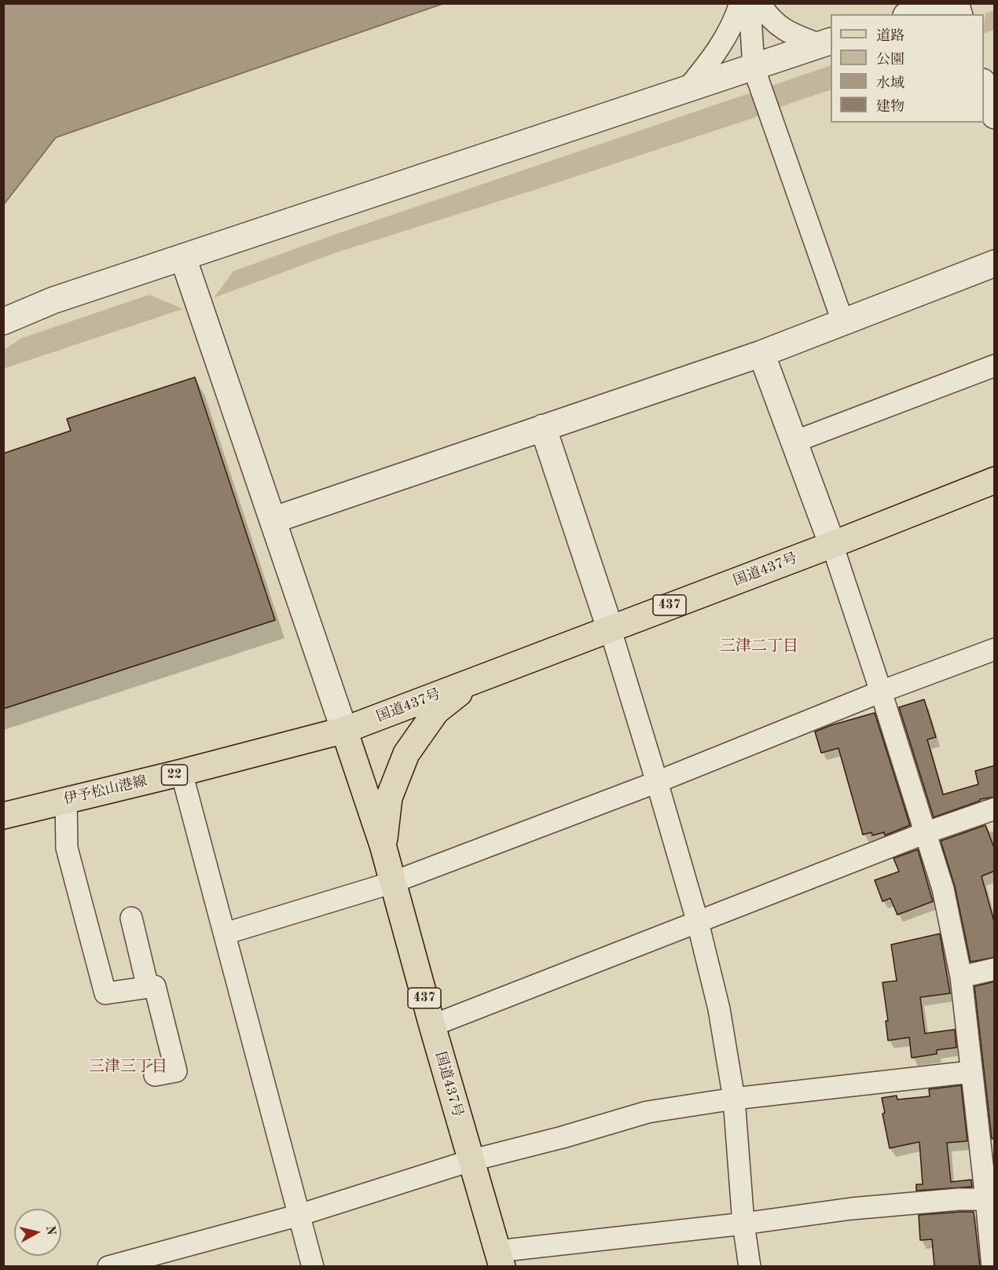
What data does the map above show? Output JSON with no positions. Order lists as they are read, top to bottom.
{
  "streets": {
    "main road": [
      "国道437号",
      "437",
      "22",
      "伊予松山港線"
    ]
  },
  "crossings": [
    ["国道437号", "伊予松山港線"]
  ],
  "districts": ["三津二丁目", "三津三丁目"],
  "legend": [
    "道路",
    "公園",
    "水域",
    "建物"
  ],
  "north": "right"
}
